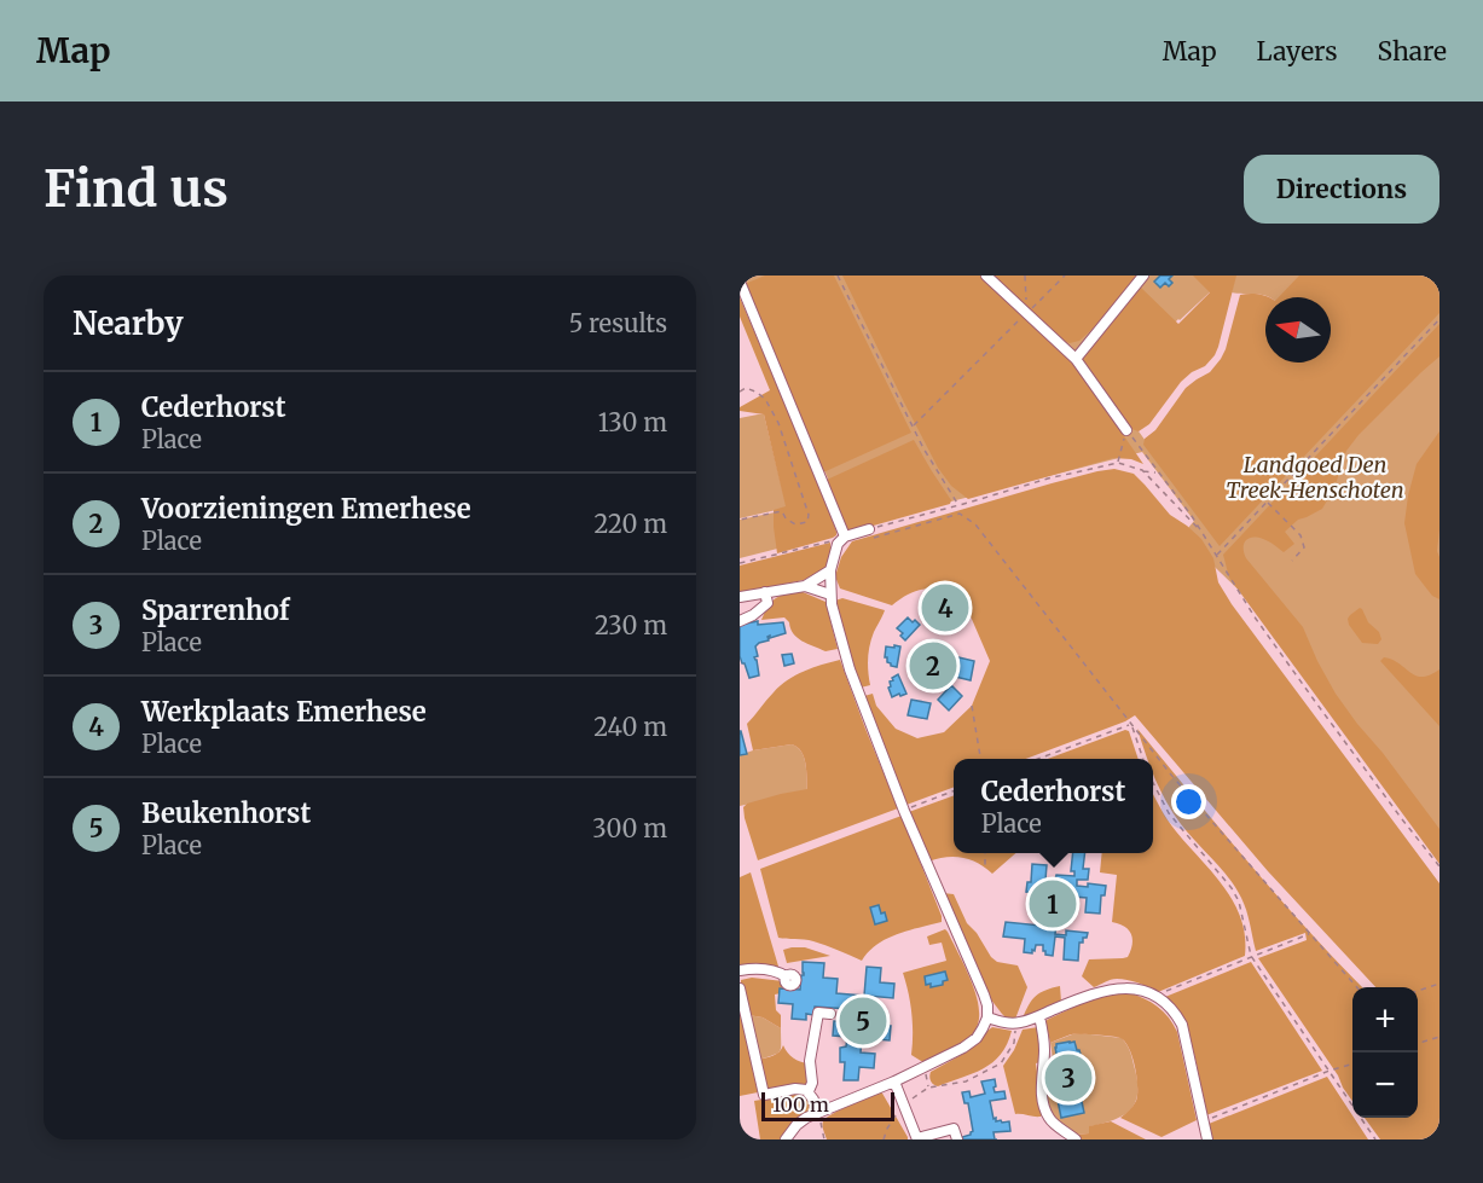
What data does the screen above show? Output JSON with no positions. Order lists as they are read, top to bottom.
{
  "parks": ["Landgoed Den Treek-Henschoten"],
  "scale_bar": "100 m",
  "north": "left",
  "page": {
    "header": "Map",
    "nav": ["Map", "Layers", "Share"],
    "buttons": "Directions",
    "title": "Find us",
    "heading": ["Nearby", "5 results"],
    "list": [
      {
        "mark": "1",
        "name": "Cederhorst",
        "note": "Place",
        "value": "130 m"
      },
      {
        "mark": "2",
        "name": "Voorzieningen Emerhese",
        "note": "Place",
        "value": "220 m"
      },
      {
        "mark": "3",
        "name": "Sparrenhof",
        "note": "Place",
        "value": "230 m"
      },
      {
        "mark": "4",
        "name": "Werkplaats Emerhese",
        "note": "Place",
        "value": "240 m"
      },
      {
        "mark": "5",
        "name": "Beukenhorst",
        "note": "Place",
        "value": "300 m"
      }
    ],
    "pins": [
      "4",
      "2",
      "1",
      "5",
      "3"
    ],
    "popup": ["Cederhorst", "Place"],
    "map_buttons": ["+", "−"],
    "scale": "100 m"
  }
}
